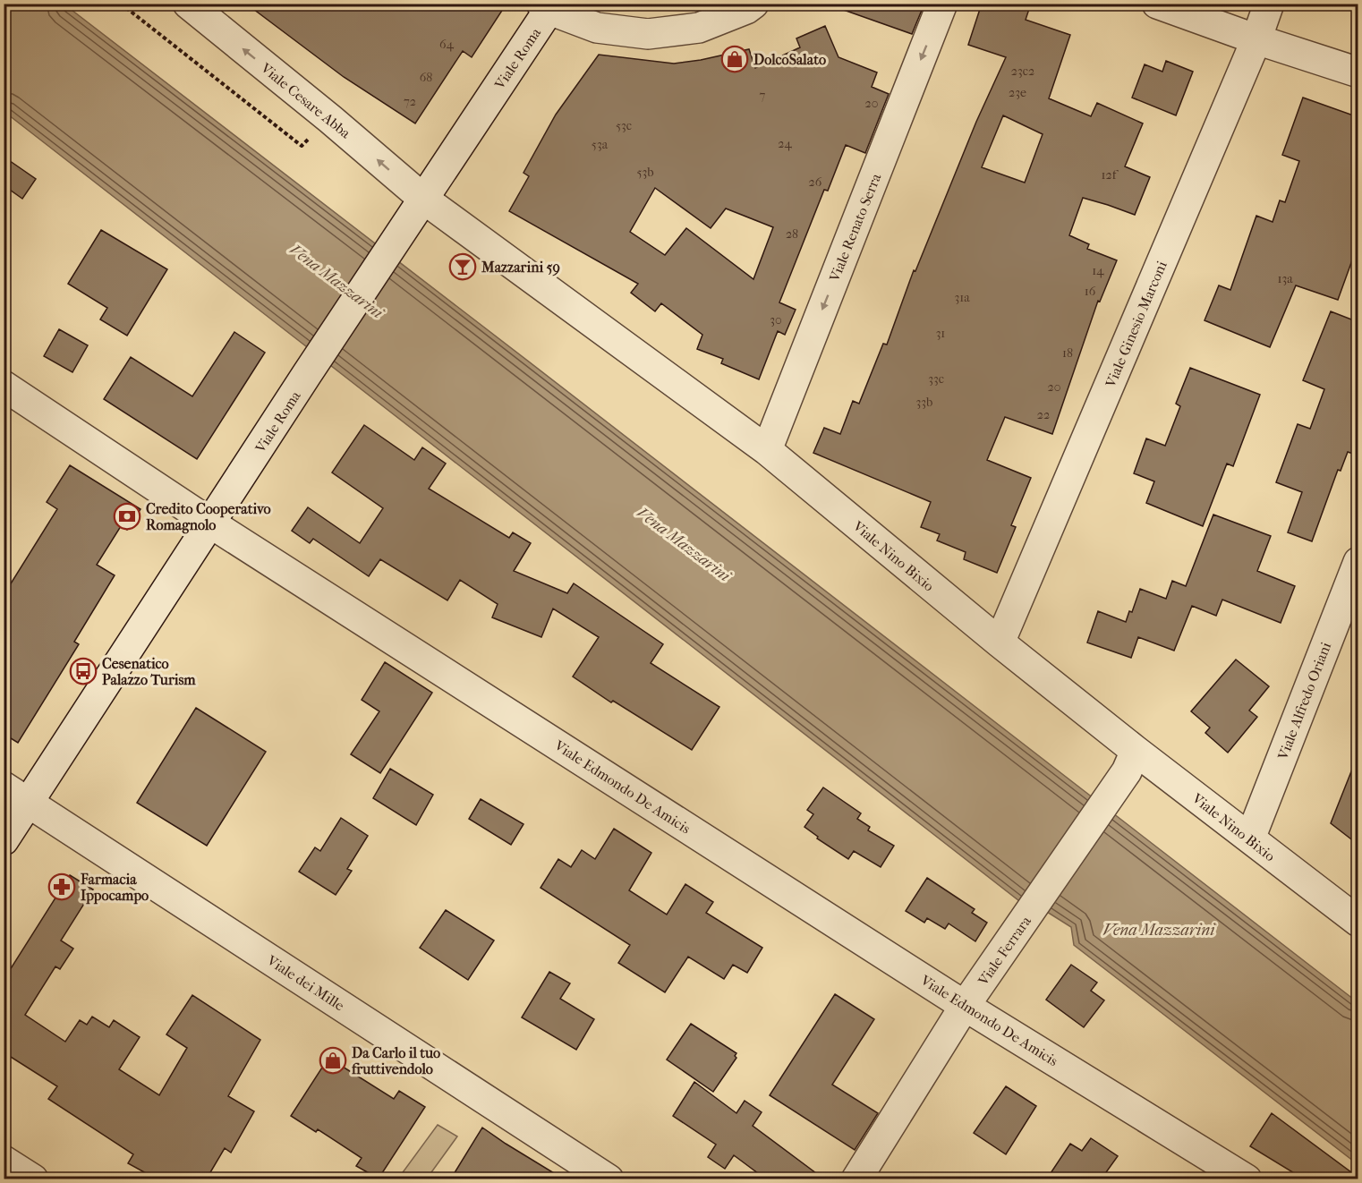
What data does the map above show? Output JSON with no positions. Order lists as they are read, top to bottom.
{
  "streets": {
    "street": [
      "Viale Roma",
      "Viale Cesare Abba",
      "Viale Renato Serra",
      "Viale Ginesio Marconi",
      "Viale Nino Bixio",
      "Viale Alfredo Oriani",
      "Viale Edmondo De Amicis",
      "Viale Ferrara",
      "Viale dei Mille"
    ]
  },
  "crossings": [
    ["Viale Roma", "Viale Cesare Abba"],
    ["Viale Roma", "Viale Nino Bixio"],
    ["Viale Roma", "Viale Edmondo De Amicis"],
    ["Viale Roma", "Viale dei Mille"],
    ["Viale Cesare Abba", "Viale Nino Bixio"],
    ["Viale Renato Serra", "Viale Nino Bixio"],
    ["Viale Ginesio Marconi", "Viale Nino Bixio"],
    ["Viale Nino Bixio", "Viale Alfredo Oriani"],
    ["Viale Nino Bixio", "Viale Ferrara"],
    ["Viale Edmondo De Amicis", "Viale Ferrara"]
  ],
  "one_way": ["Viale Cesare Abba", "Viale Renato Serra"],
  "water": ["Vena Mazzarini"],
  "places": {
    "shop": ["DolcoSalato", "Da Carlo il tuo fruttivendolo"],
    "bar": ["Mazzarini 59"],
    "bank": ["Credito Cooperativo Romagnolo"],
    "bus stop": ["Cesenatico Palazzo Turism"],
    "pharmacy": ["Farmacia Ippocampo"]
  },
  "house_numbers": [
    "64",
    "23c2",
    "68",
    "23e",
    "7",
    "72",
    "20",
    "53c",
    "24",
    "53a",
    "53b",
    "12f",
    "26",
    "28",
    "14",
    "13a",
    "16",
    "31a",
    "30",
    "31",
    "18",
    "33c",
    "20",
    "33b",
    "22"
  ]
}
